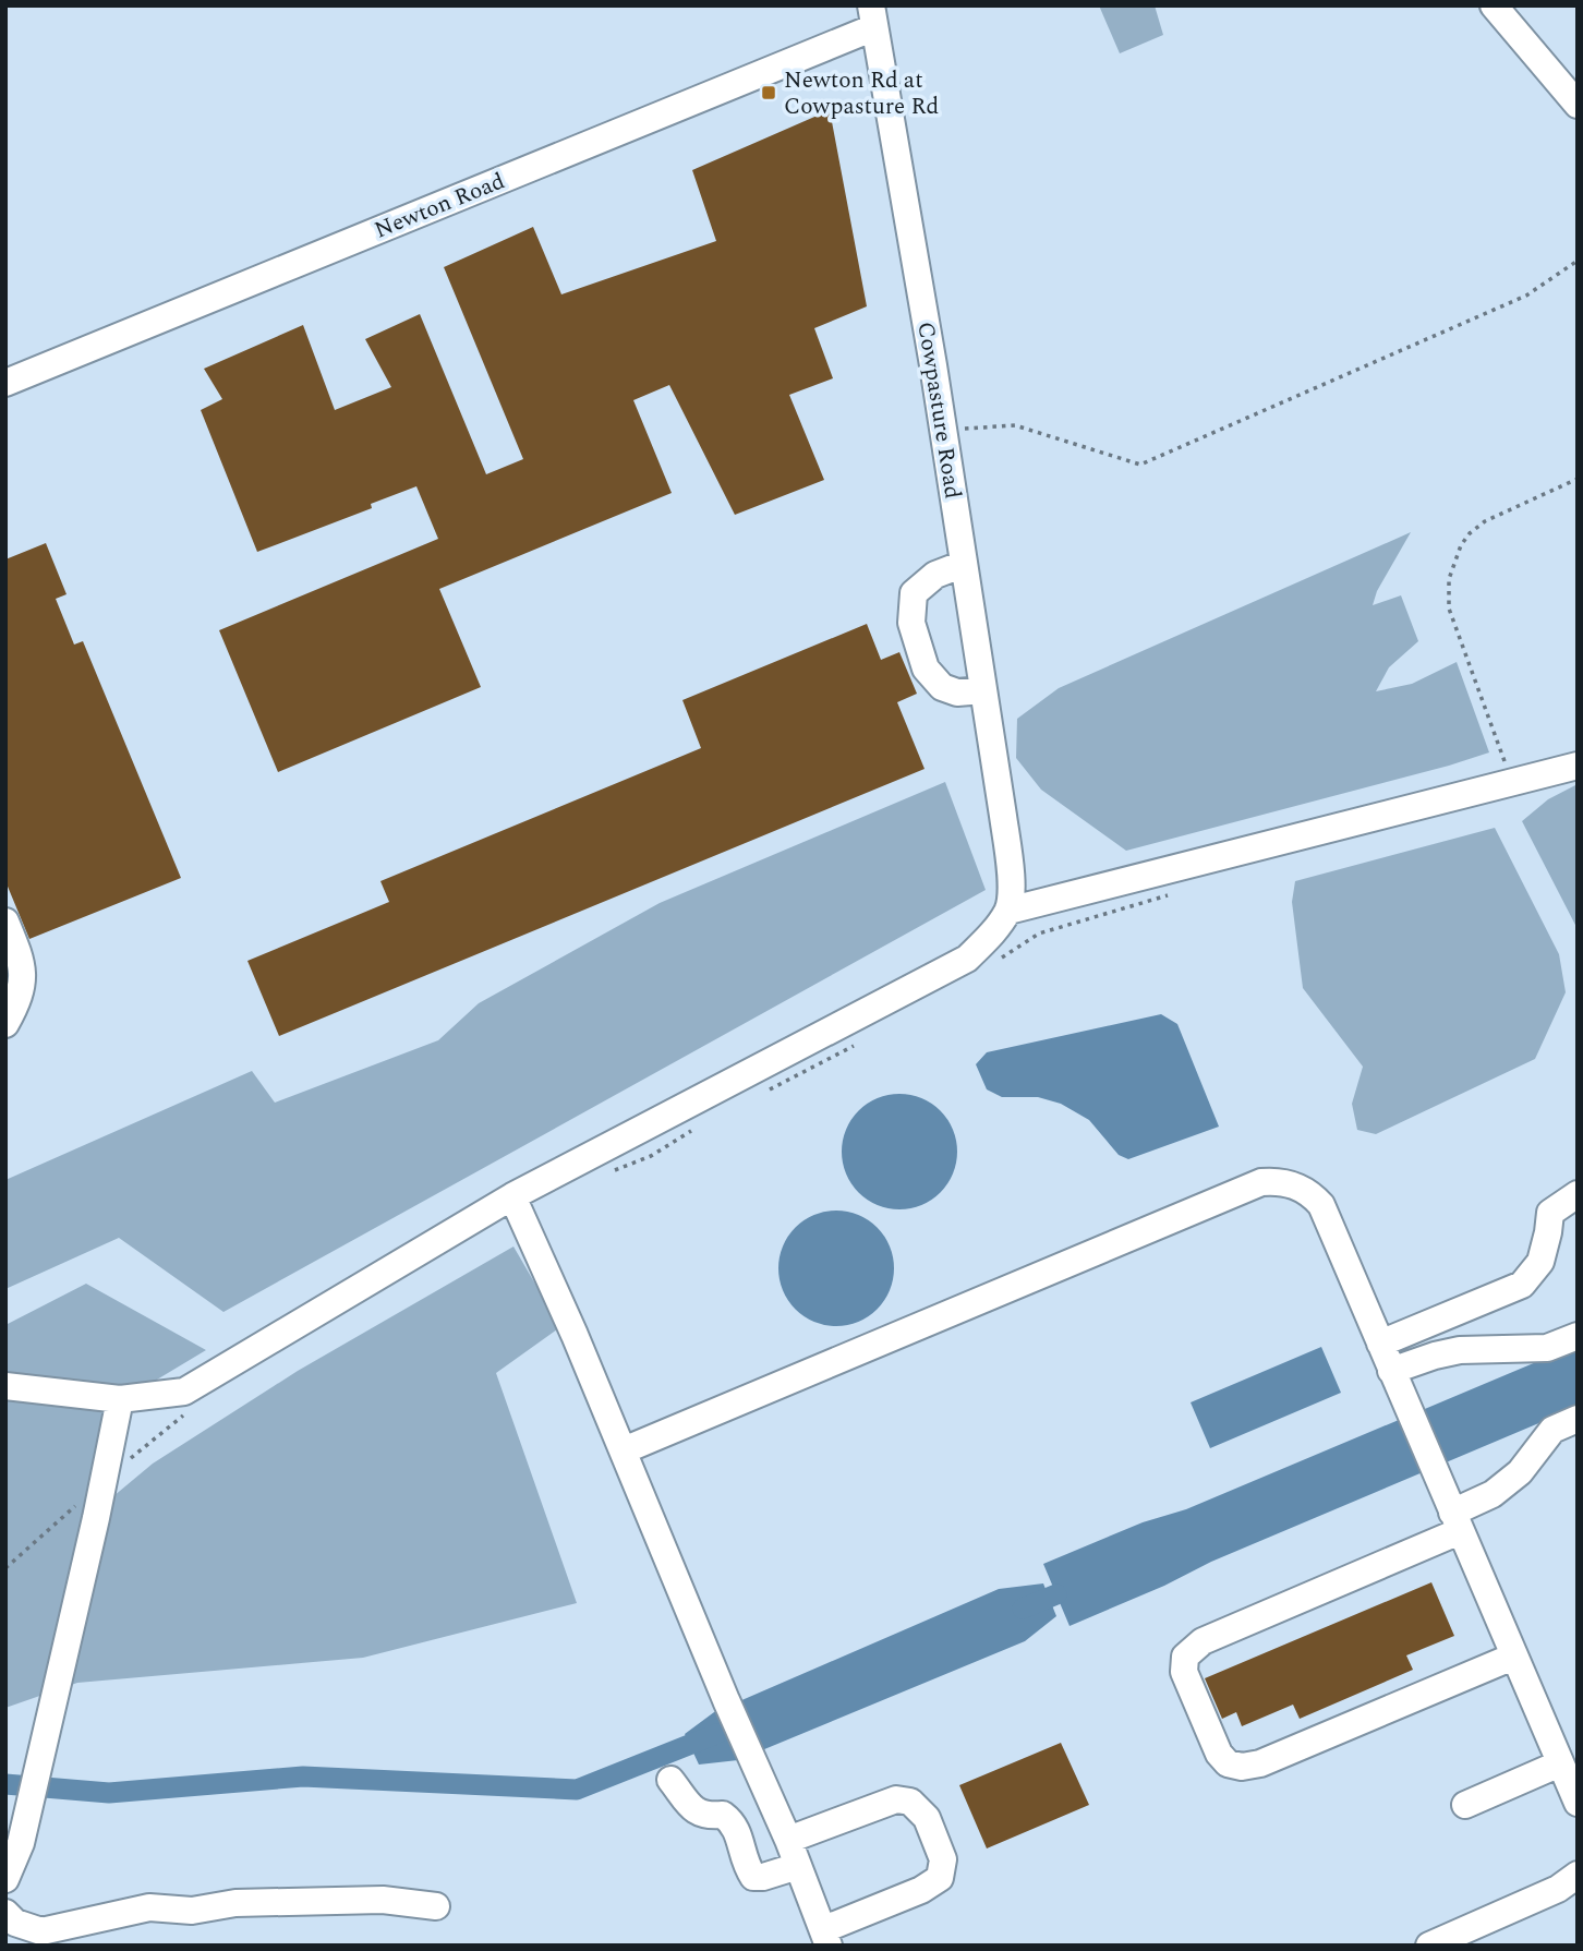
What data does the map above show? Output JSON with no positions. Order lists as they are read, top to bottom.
{
  "streets": {
    "street": ["Newton Road", "Cowpasture Road"]
  },
  "crossings": [
    ["Newton Road", "Cowpasture Road"]
  ],
  "places": {
    "transit": ["Newton Rd at Cowpasture Rd"]
  }
}
